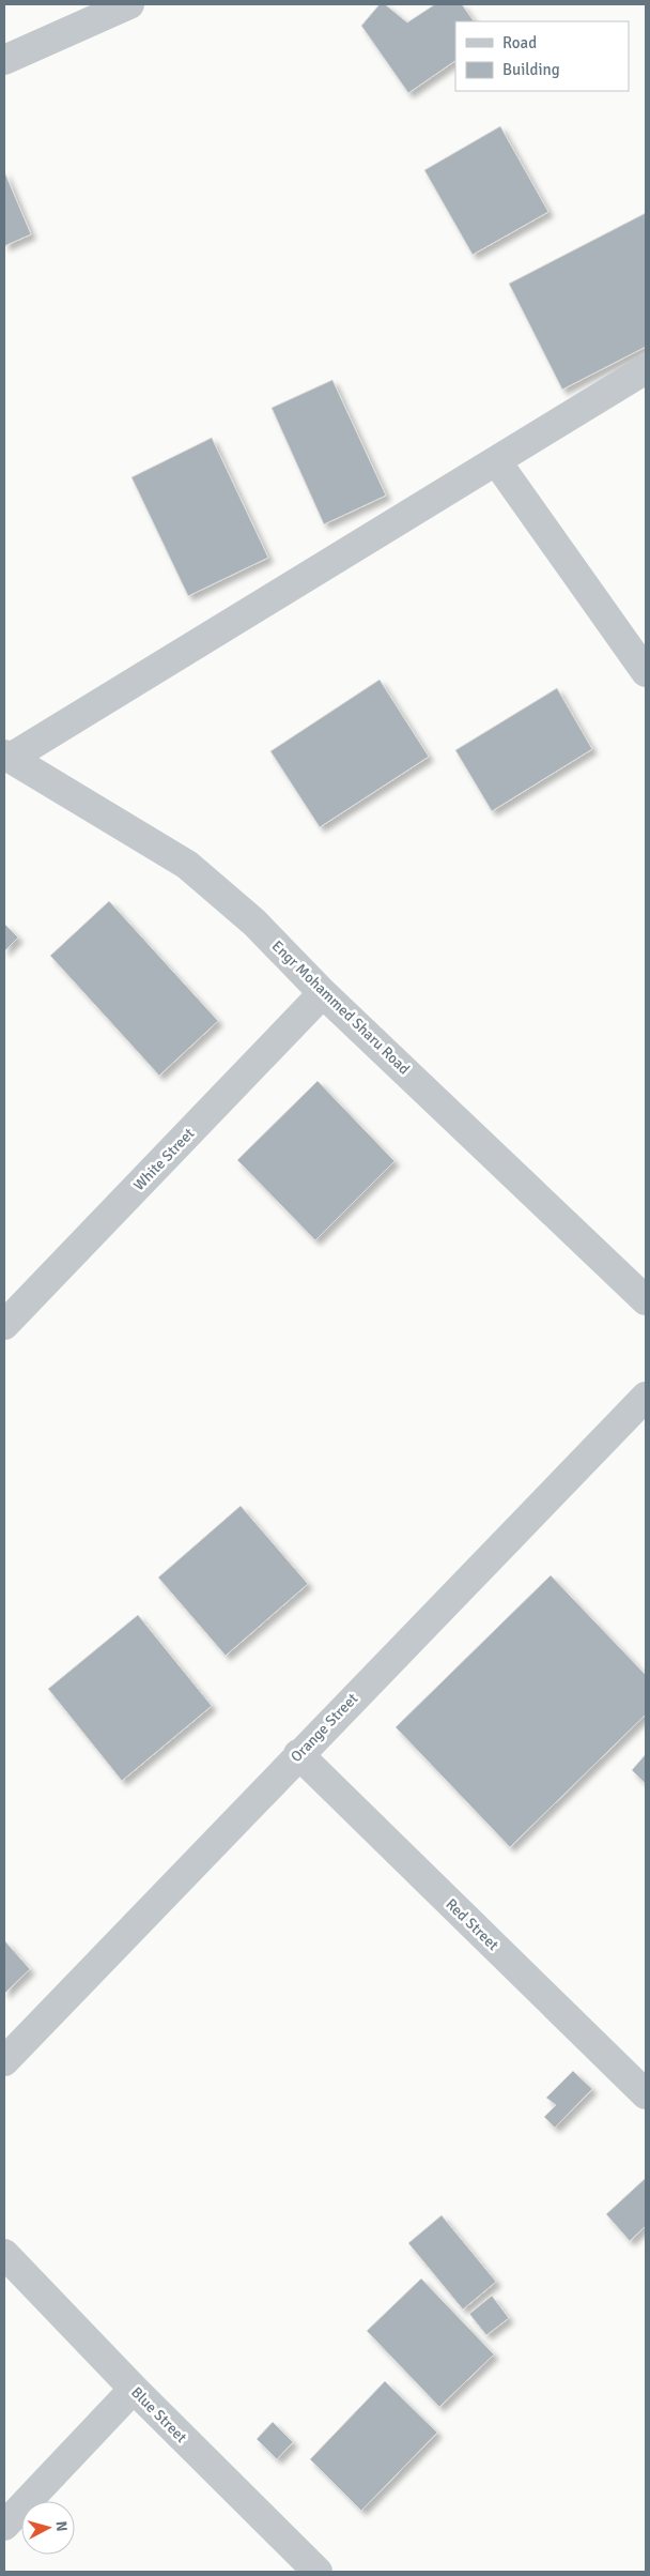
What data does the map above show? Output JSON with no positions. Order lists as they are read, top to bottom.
{
  "streets": {
    "street": [
      "Engr Mohammed Sharu Road",
      "White Street",
      "Orange Street",
      "Red Street",
      "Blue Street"
    ]
  },
  "crossings": [
    ["Engr Mohammed Sharu Road", "White Street"],
    ["Orange Street", "Red Street"]
  ],
  "legend": ["Road", "Building"],
  "north": "right"
}
